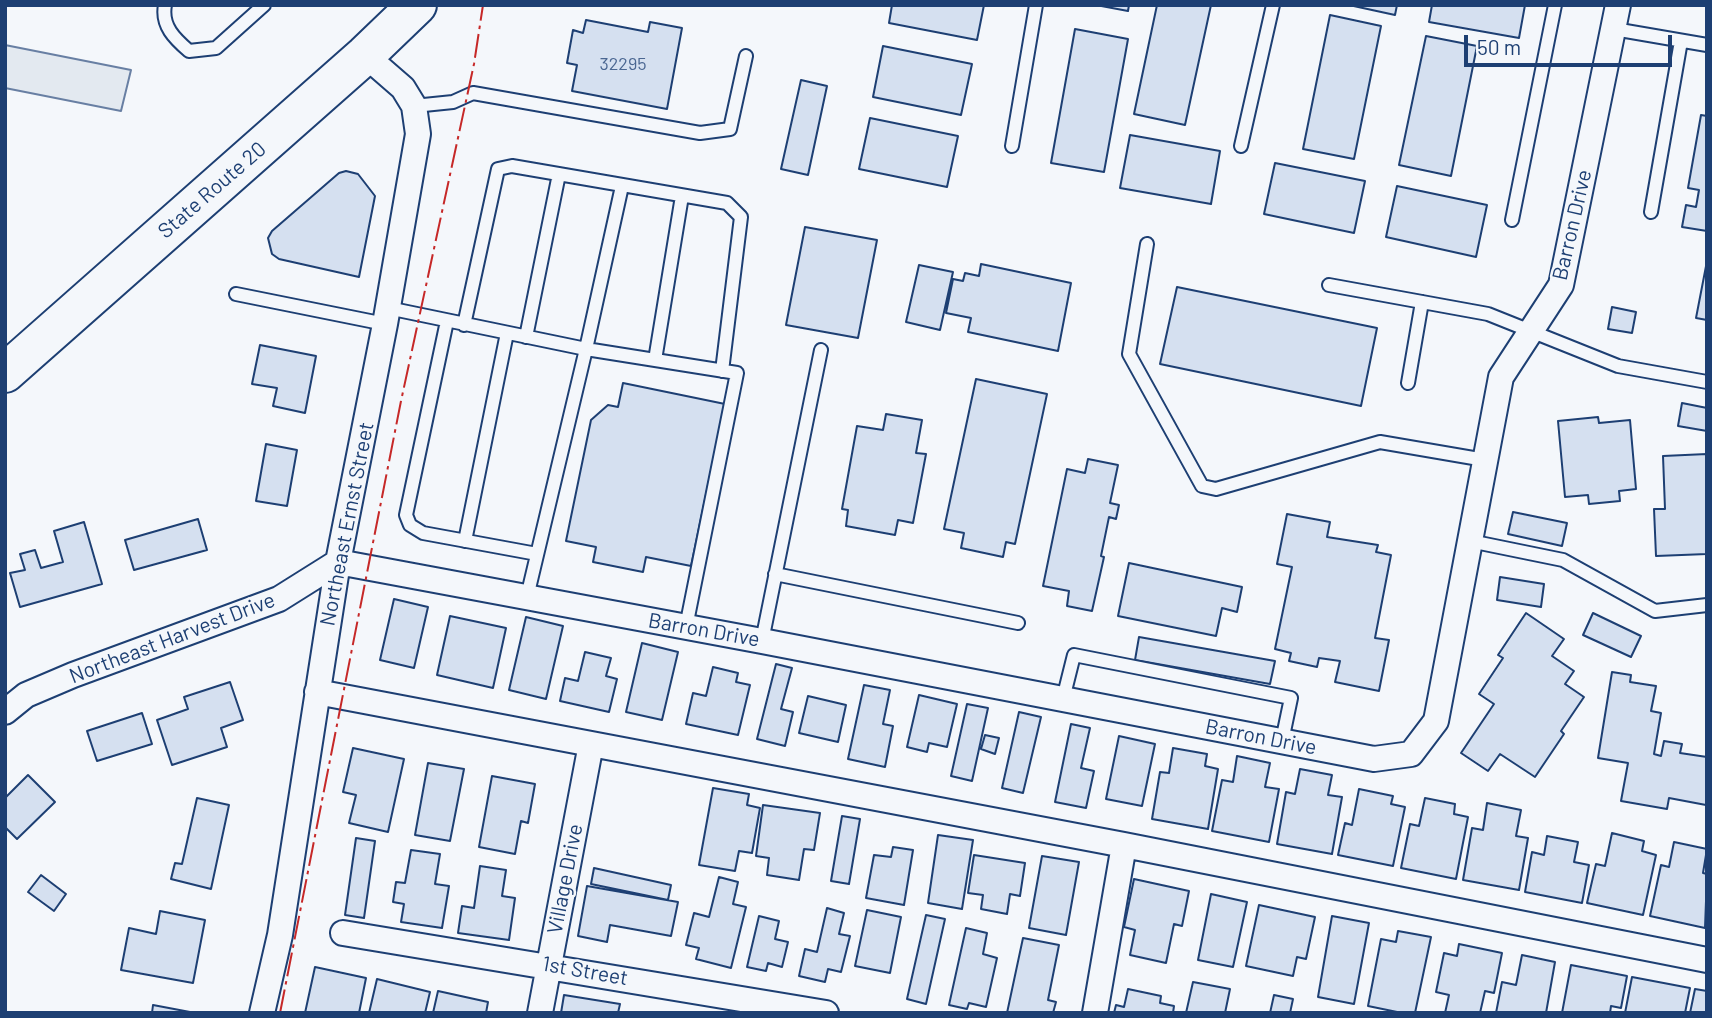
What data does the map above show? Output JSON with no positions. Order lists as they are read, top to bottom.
{
  "streets": {
    "main road": ["State Route 20"],
    "street": [
      "Barron Drive",
      "Northeast Ernst Street",
      "Northeast Harvest Drive",
      "Village Drive",
      "1st Street"
    ]
  },
  "crossings": [
    ["Barron Drive", "Northeast Ernst Street"],
    ["Barron Drive", "Northeast Harvest Drive"],
    ["Northeast Ernst Street", "Northeast Harvest Drive"],
    ["Village Drive", "1st Street"]
  ],
  "house_numbers": ["32295"],
  "scale_bar": "50 m"
}
